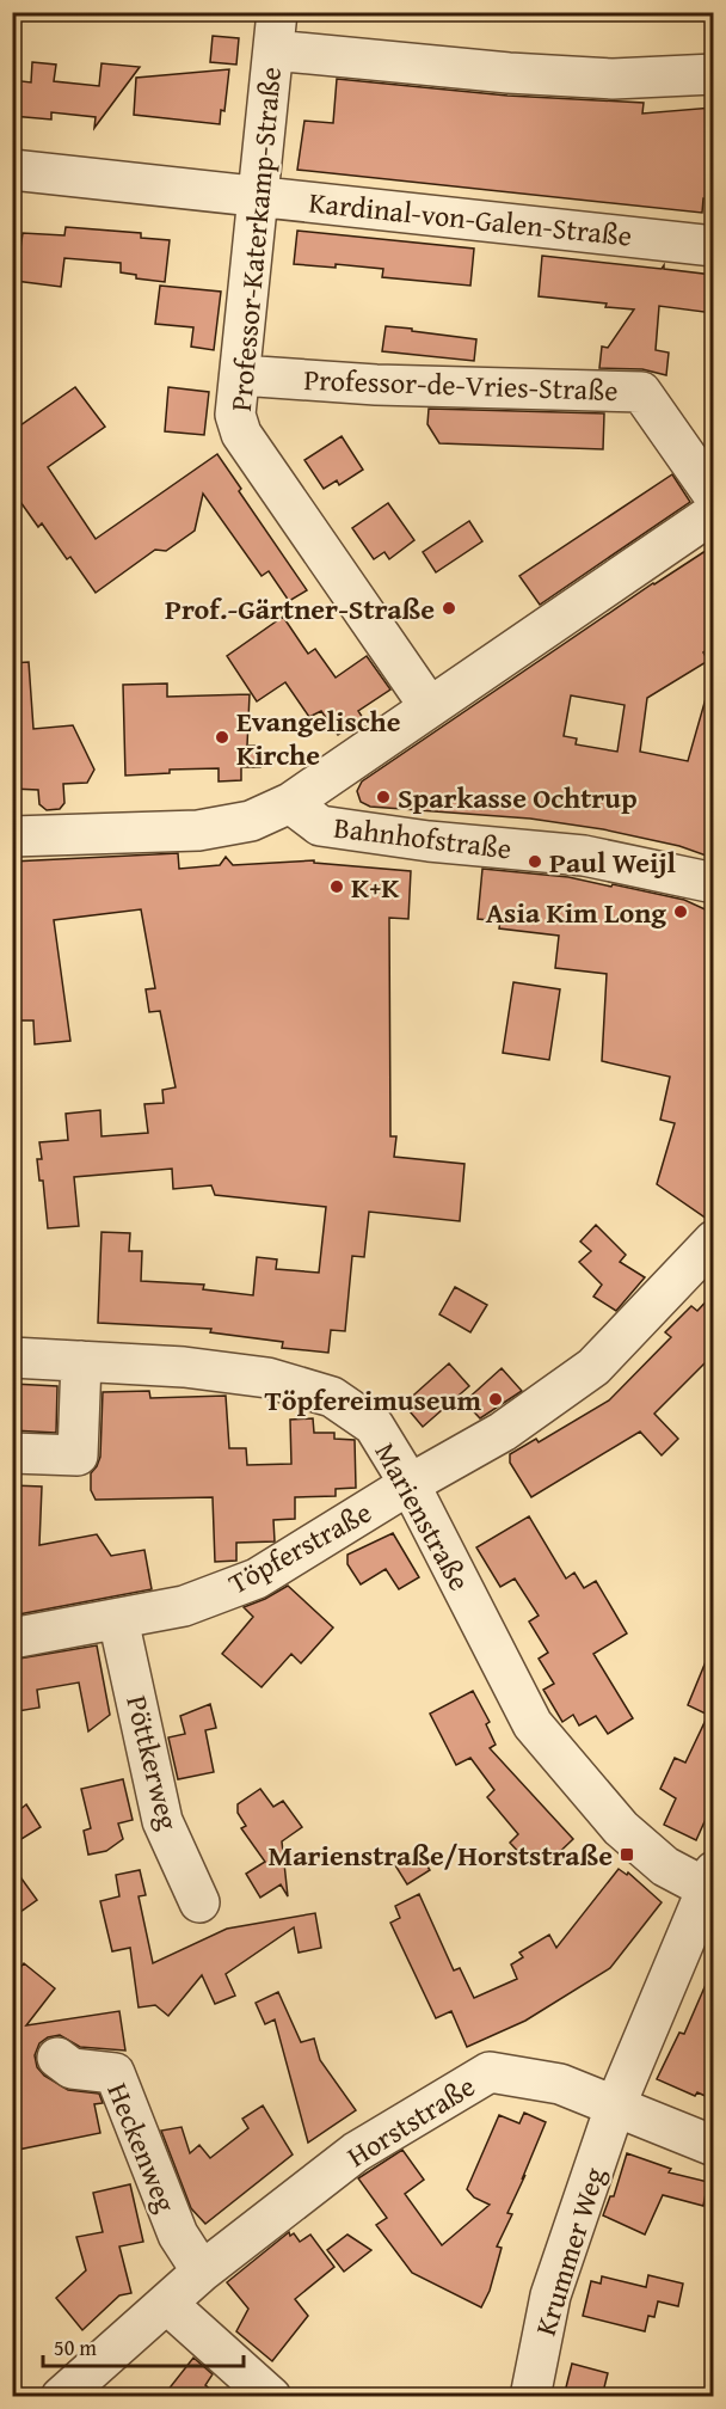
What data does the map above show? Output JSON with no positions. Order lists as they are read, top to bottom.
{
  "streets": {
    "street": [
      "Kardinal-von-Galen-Straße",
      "Professor-Katerkamp-Straße",
      "Professor-de-Vries-Straße",
      "Bahnhofstraße",
      "Marienstraße",
      "Töpferstraße",
      "Pöttkerweg",
      "Horststraße",
      "Heckenweg",
      "Krummer Weg"
    ]
  },
  "crossings": [
    ["Kardinal-von-Galen-Straße", "Professor-Katerkamp-Straße"],
    ["Professor-Katerkamp-Straße", "Professor-de-Vries-Straße"],
    ["Marienstraße", "Töpferstraße"],
    ["Töpferstraße", "Pöttkerweg"],
    ["Horststraße", "Heckenweg"],
    ["Horststraße", "Krummer Weg"]
  ],
  "places": {
    "other": [
      "Prof.-Gärtner-Straße",
      "Evangelische Kirche",
      "Sparkasse Ochtrup",
      "Paul Weijl",
      "K+K",
      "Asia Kim Long",
      "Töpfereimuseum"
    ],
    "transit": ["Marienstraße/Horststraße"]
  },
  "scale_bar": "50 m"
}
